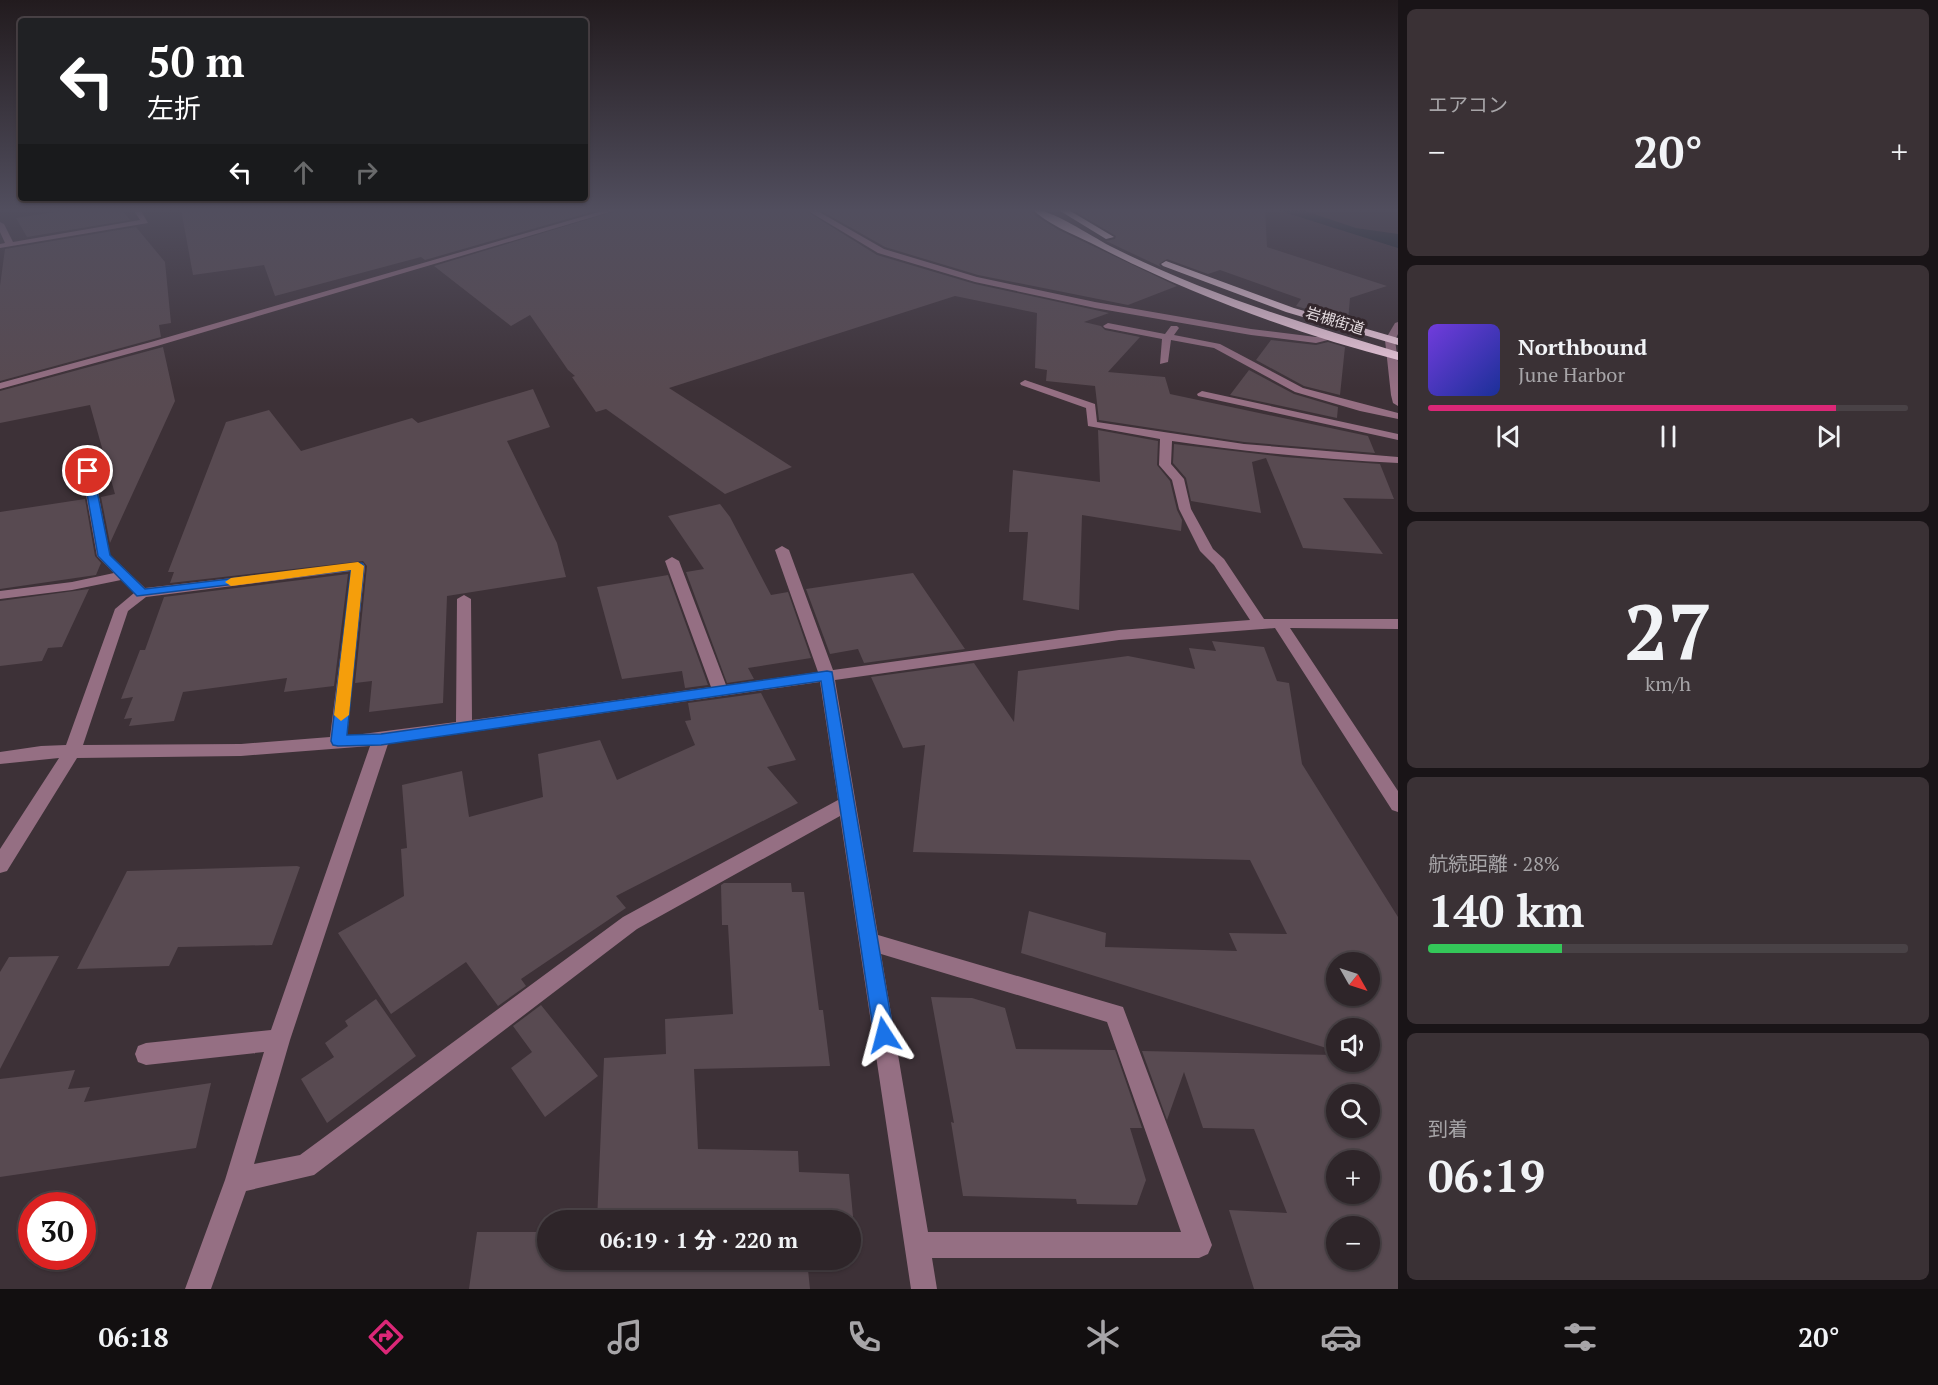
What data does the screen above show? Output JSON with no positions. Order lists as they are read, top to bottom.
{
  "streets": {
    "highway": ["岩槻街道"]
  },
  "north": "bottom right",
  "page": {
    "tile": [
      "エアコン",
      ["27", "km/h"],
      ["航続距離 · 28%", "140 km"],
      ["到着", "06:19"]
    ],
    "turn": ["50 m", "左折"],
    "heat": ["−", "20°", "+"],
    "song": ["Northbound", "June Harbor"],
    "map_buttons": ["+", "−"],
    "limit": "30",
    "trip": "06:19 · 1 分 · 220 m",
    "tabs": ["06:18", "20°"]
  }
}
